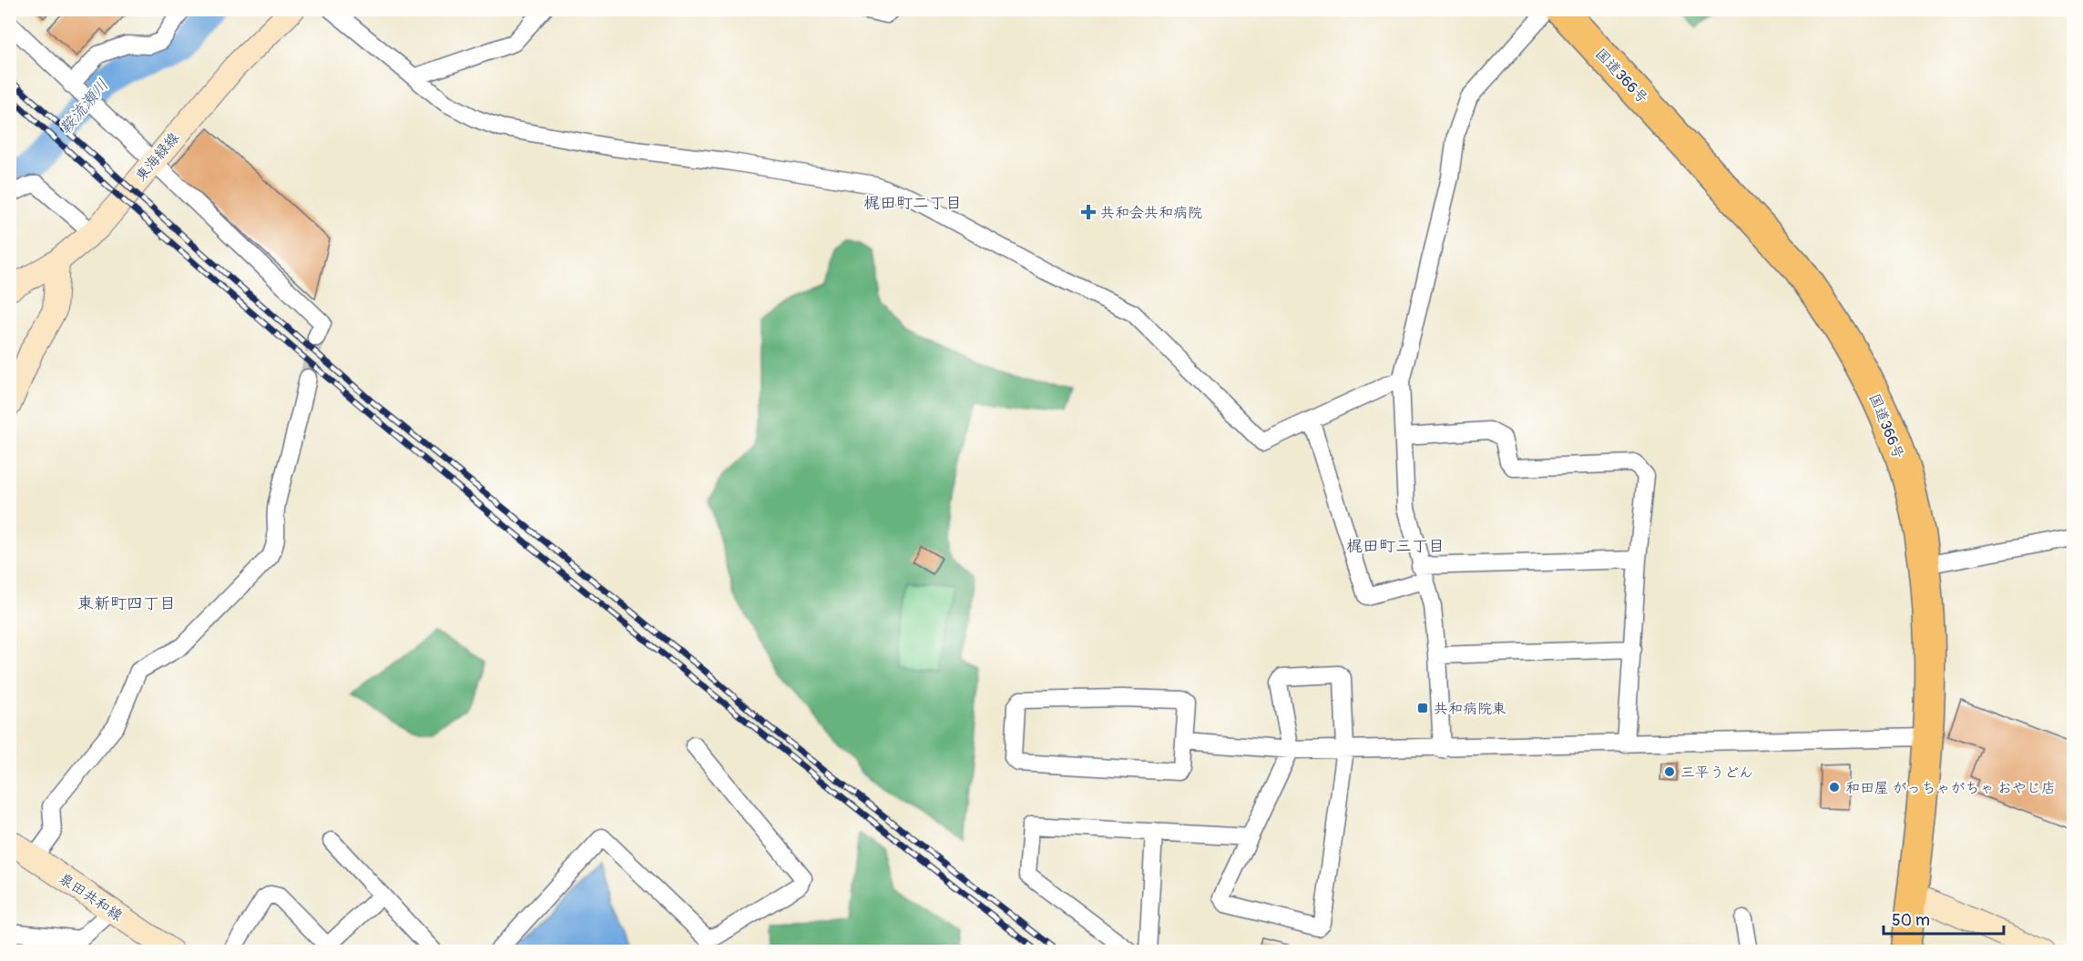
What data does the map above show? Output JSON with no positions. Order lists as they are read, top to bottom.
{
  "streets": {
    "highway": ["国道366号"],
    "main road": ["東海緑線", "泉田共和線"]
  },
  "districts": ["梶田町二丁目", "梶田町三丁目", "東新町四丁目"],
  "water": ["鞍流瀬川"],
  "places": {
    "health": ["共和会共和病院"],
    "transit": ["共和病院東"],
    "other": ["三平うどん", "和田屋 がっちゃがちゃ おやじ店"]
  },
  "scale_bar": "50 m"
}
